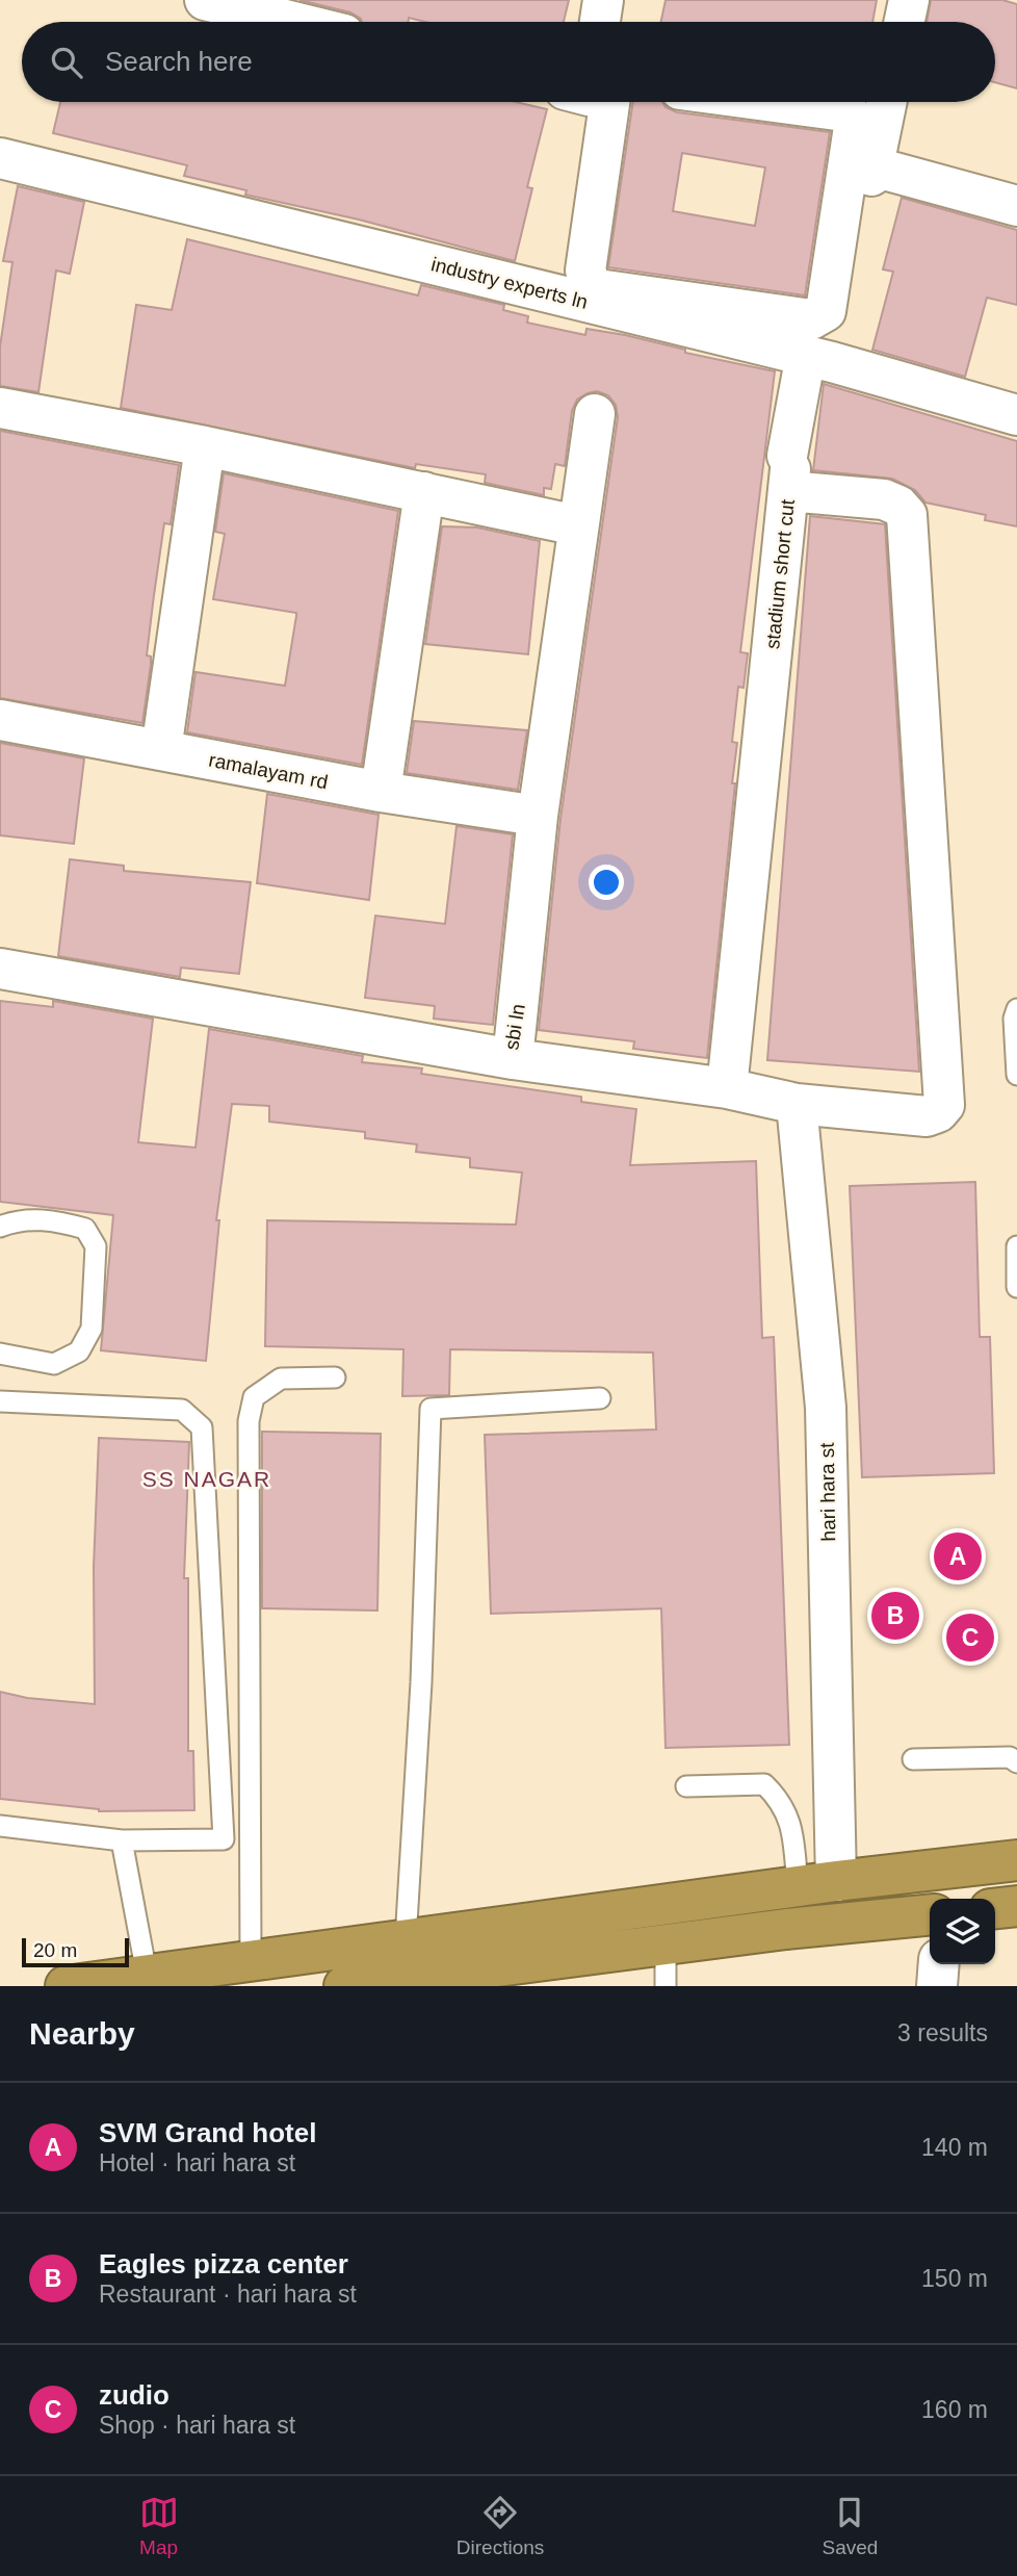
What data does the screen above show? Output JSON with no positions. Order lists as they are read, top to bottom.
{
  "streets": {
    "street": [
      "industry experts ln",
      "stadium short cut",
      "ramalayam rd",
      "sbi ln",
      "hari hara st"
    ]
  },
  "crossings": [
    ["stadium short cut", "hari hara st"],
    ["ramalayam rd", "sbi ln"]
  ],
  "districts": ["SS NAGAR"],
  "scale_bar": "20 m",
  "page": {
    "search": "Search here",
    "pins": ["A", "B", "C"],
    "scale": "20 m",
    "heading": ["Nearby", "3 results"],
    "list": [
      {
        "mark": "A",
        "name": "SVM Grand hotel",
        "note": "Hotel · hari hara st",
        "value": "140 m"
      },
      {
        "mark": "B",
        "name": "Eagles pizza center",
        "note": "Restaurant · hari hara st",
        "value": "150 m"
      },
      {
        "mark": "C",
        "name": "zudio",
        "note": "Shop · hari hara st",
        "value": "160 m"
      }
    ],
    "nav": ["Map", "Directions", "Saved"]
  }
}
